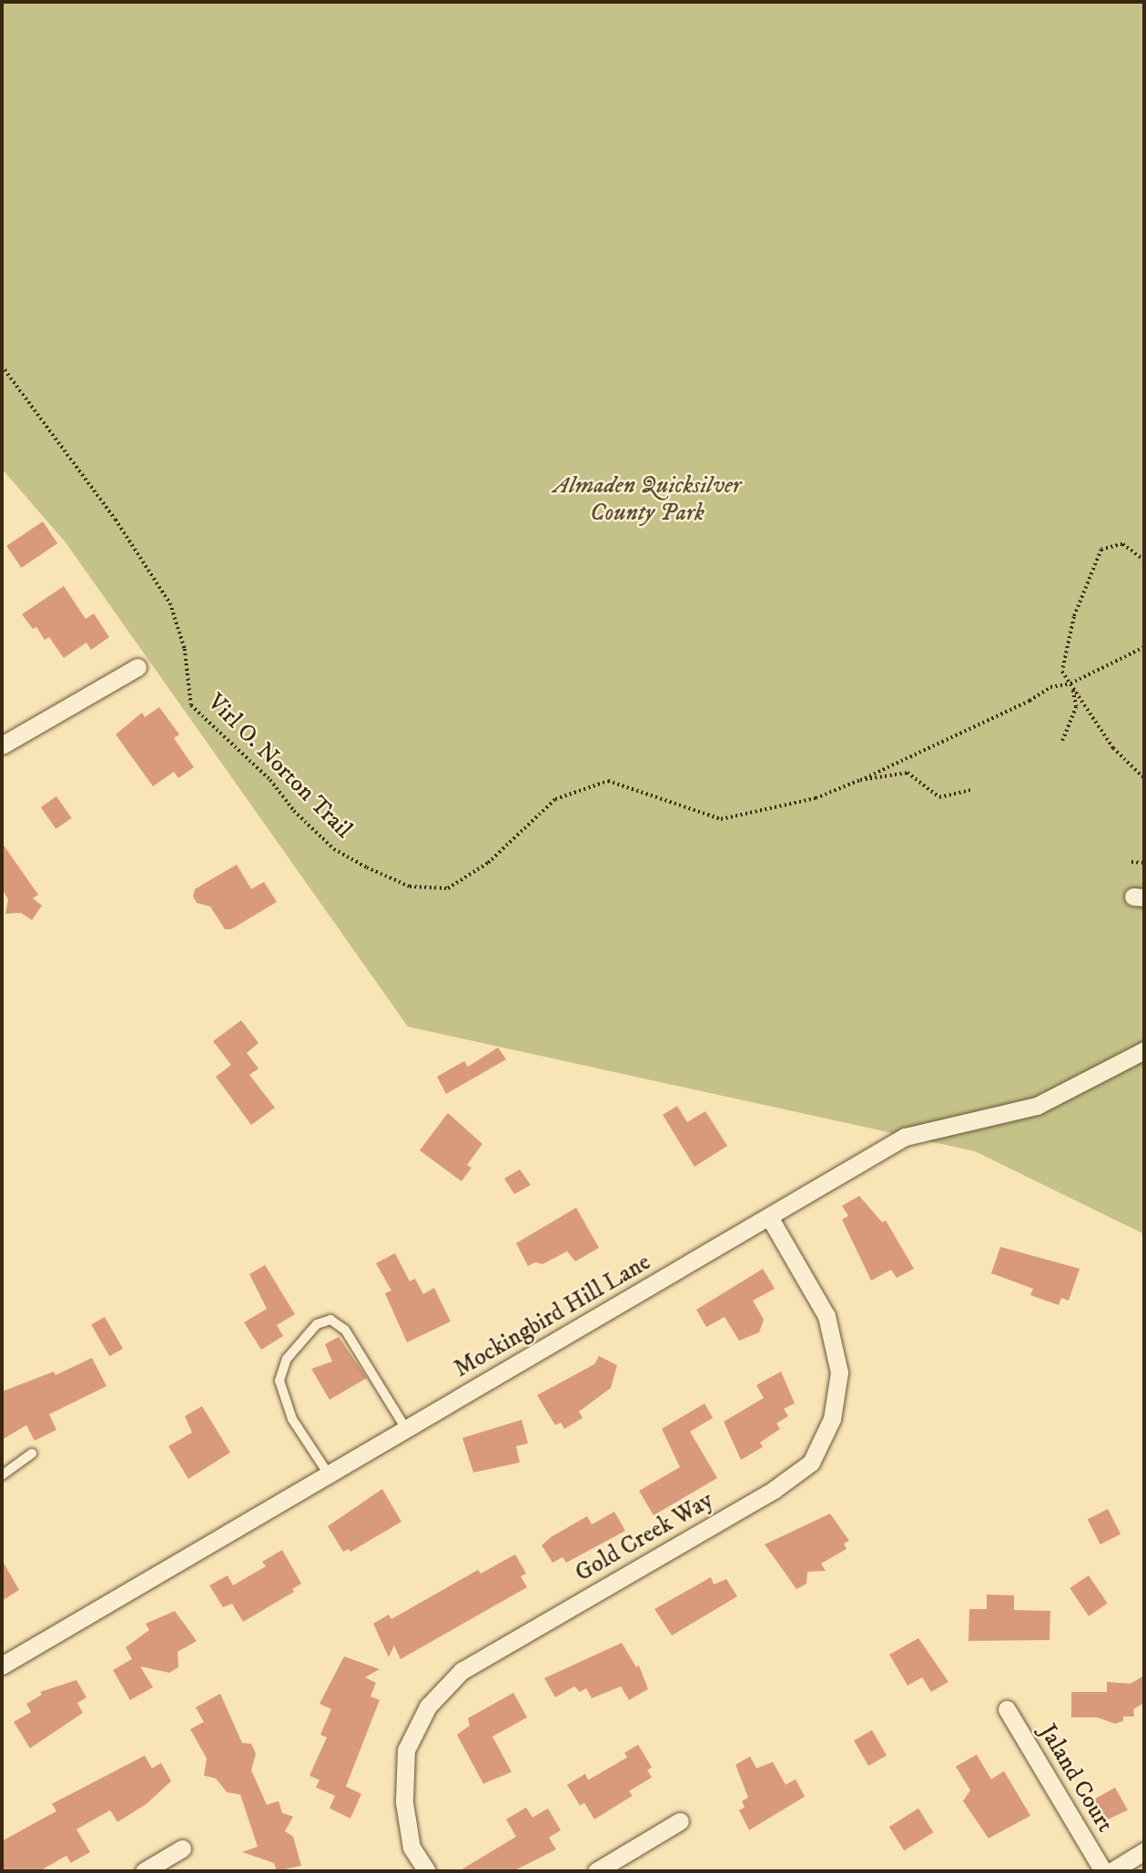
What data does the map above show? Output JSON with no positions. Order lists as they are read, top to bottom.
{
  "streets": {
    "street": ["Mockingbird Hill Lane", "Gold Creek Way", "Jaland Court"],
    "path": ["Virl O. Norton Trail"]
  },
  "crossings": [
    ["Mockingbird Hill Lane", "Gold Creek Way"]
  ],
  "parks": ["Almaden Quicksilver County Park"]
}
